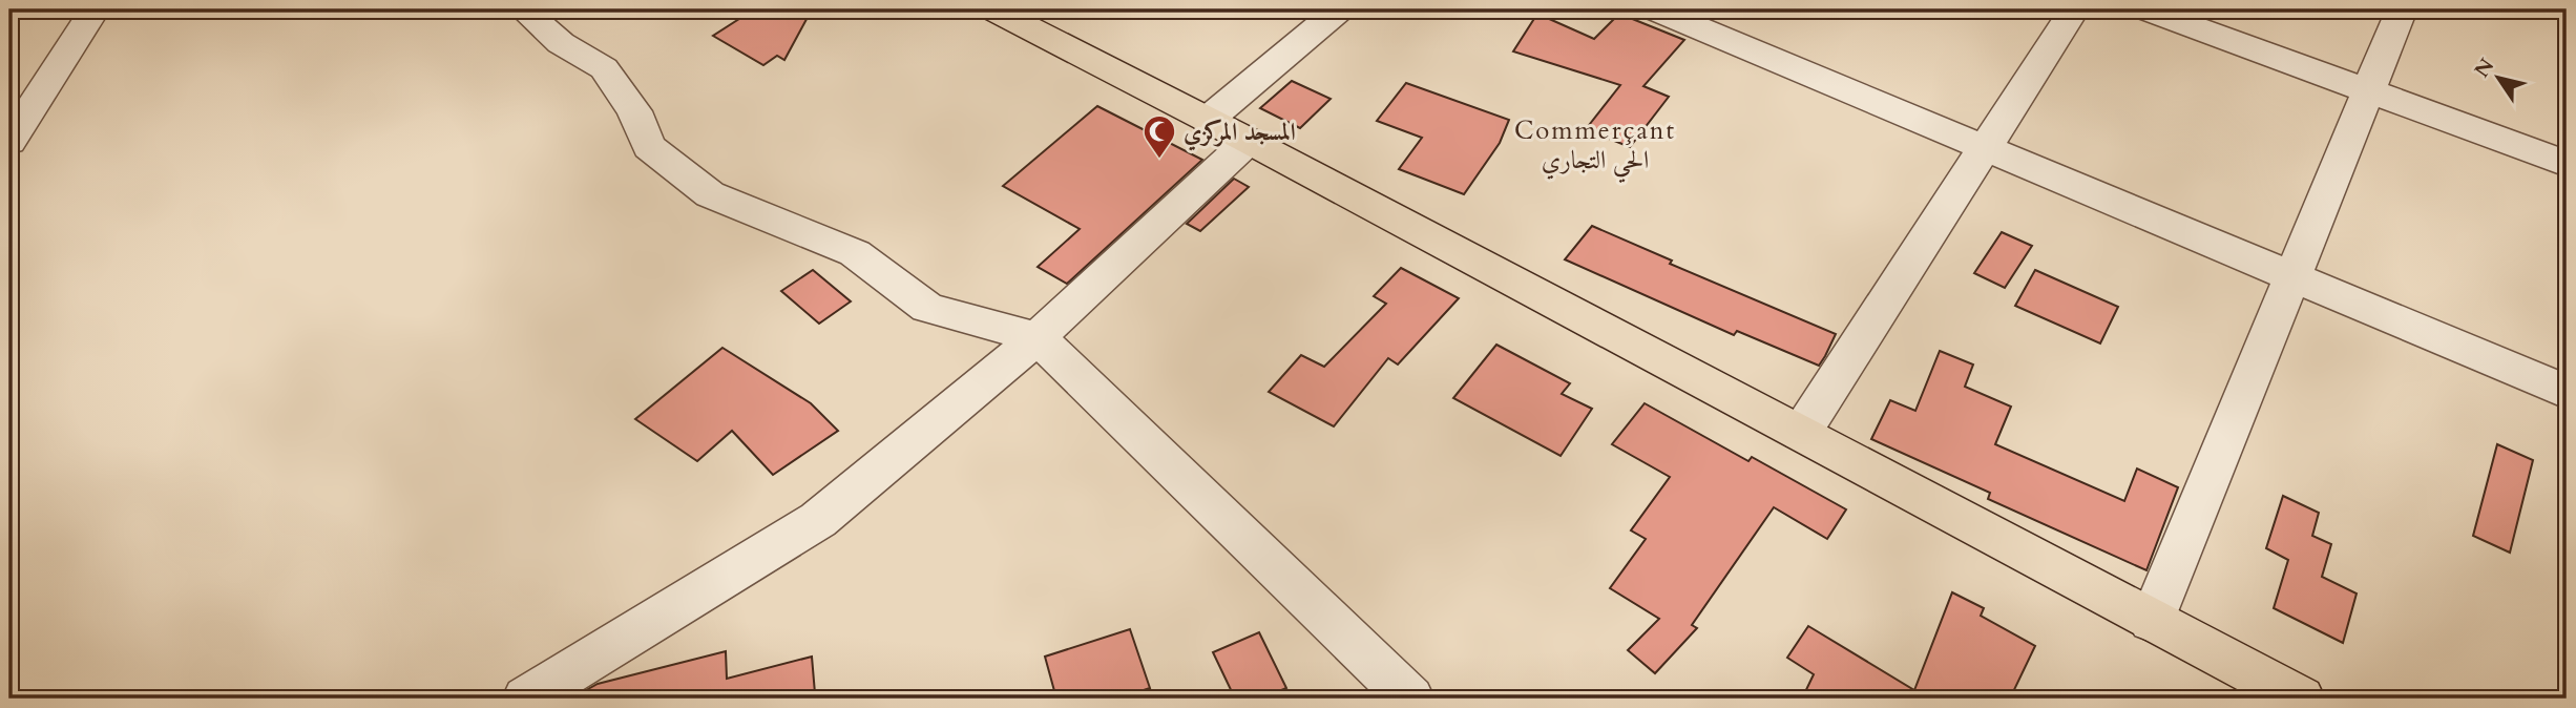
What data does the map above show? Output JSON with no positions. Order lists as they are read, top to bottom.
{
  "districts": ["Commerçant الحي التجاري"],
  "places": {
    "mosque": ["المسجد المركزي"]
  },
  "north": "top left"
}
